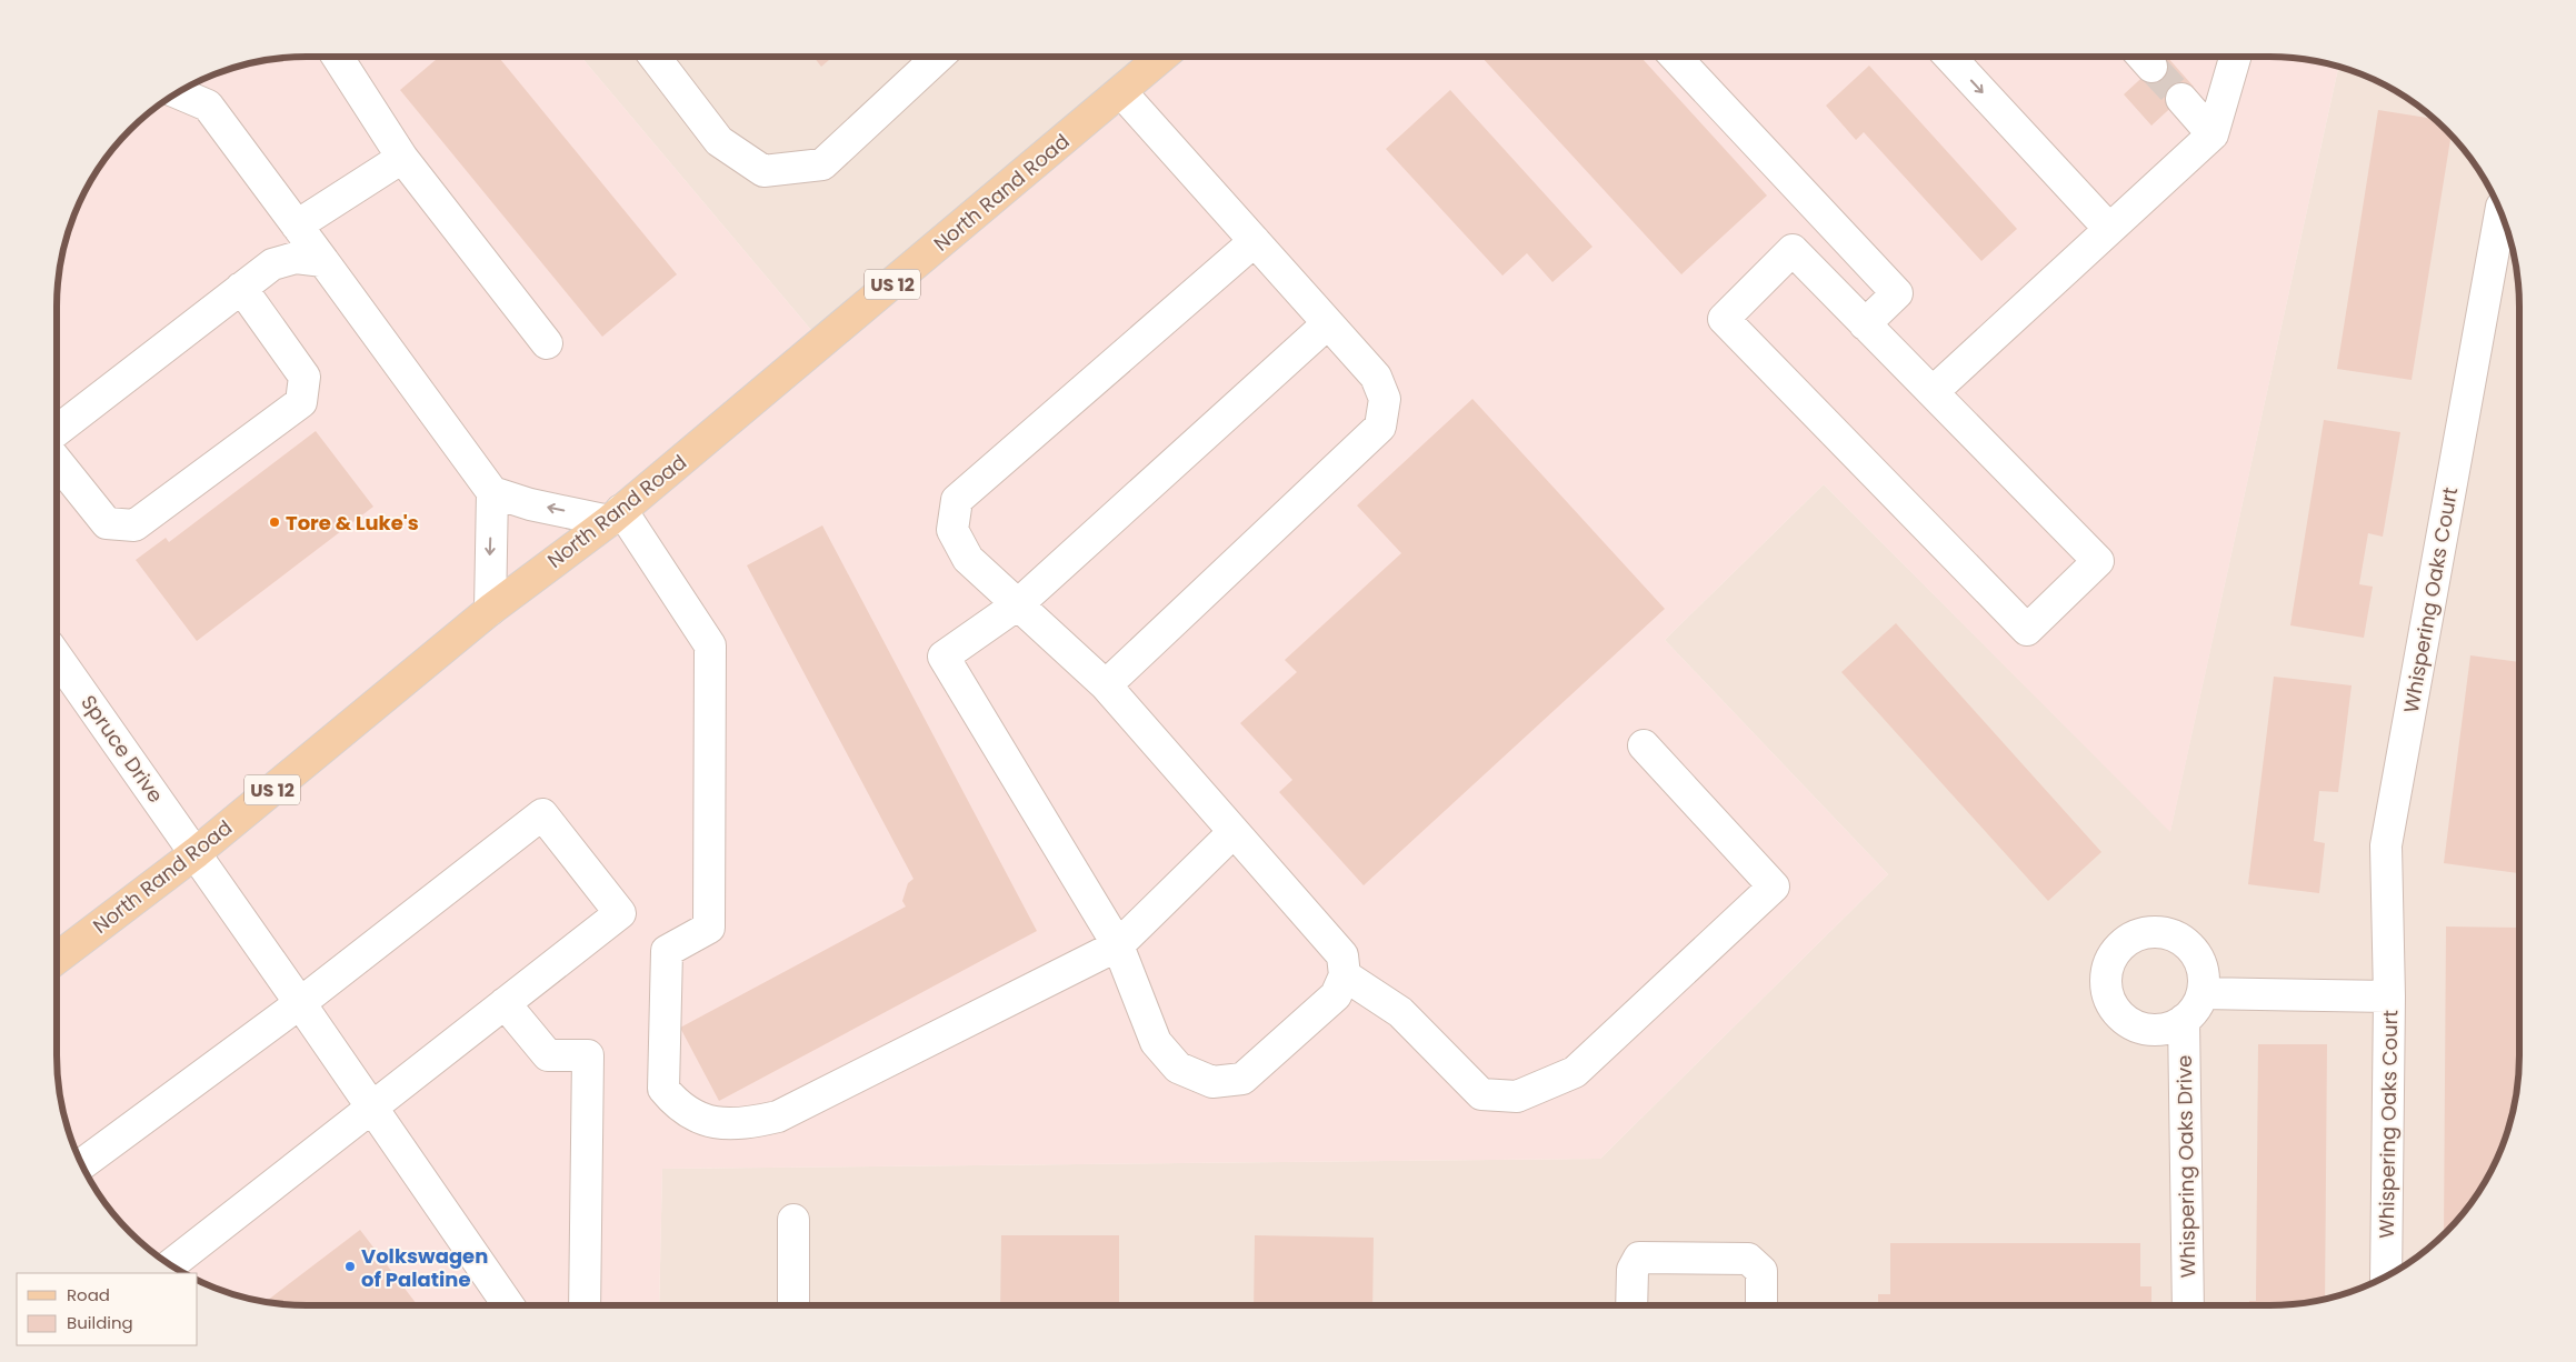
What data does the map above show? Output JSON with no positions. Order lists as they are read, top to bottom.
{
  "streets": {
    "main road": ["North Rand Road", "US 12"],
    "street": ["Whispering Oaks Court", "Spruce Drive", "Whispering Oaks Drive"]
  },
  "crossings": [
    ["North Rand Road", "Spruce Drive"],
    ["Whispering Oaks Court", "Whispering Oaks Drive"]
  ],
  "places": ["Tore & Luke's", "Volkswagen of Palatine"],
  "legend": ["Road", "Building"]
}
